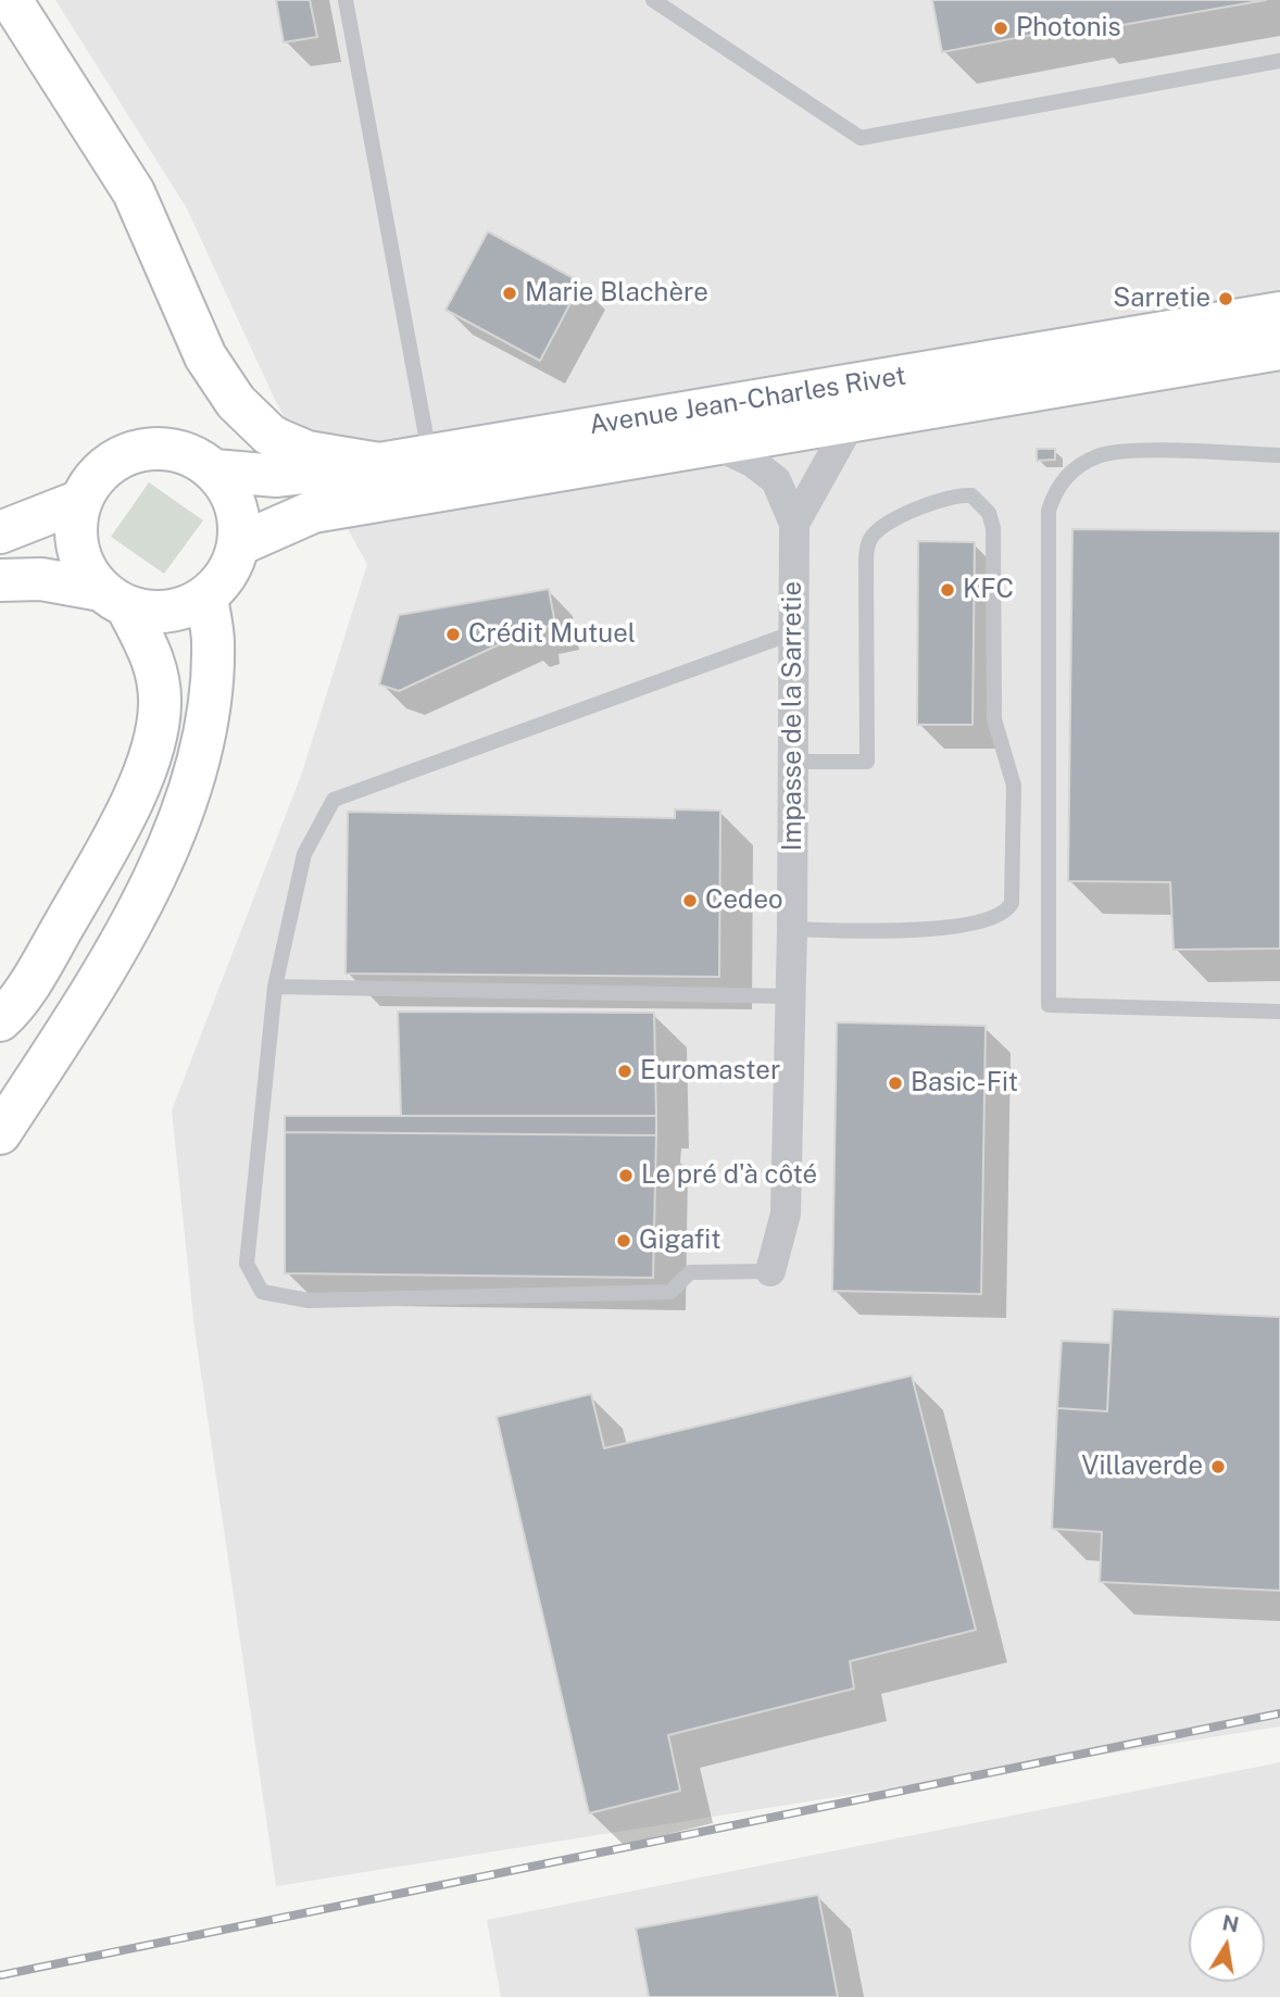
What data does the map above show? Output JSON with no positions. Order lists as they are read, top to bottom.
{
  "streets": {
    "main road": ["Avenue Jean-Charles Rivet"],
    "street": ["Impasse de la Sarretie"]
  },
  "places": [
    "Photonis",
    "Marie Blachère",
    "Sarretie",
    "KFC",
    "Crédit Mutuel",
    "Cedeo",
    "Euromaster",
    "Basic-Fit",
    "Le pré d'à côté",
    "Gigafit",
    "Villaverde"
  ],
  "north": "top"
}
